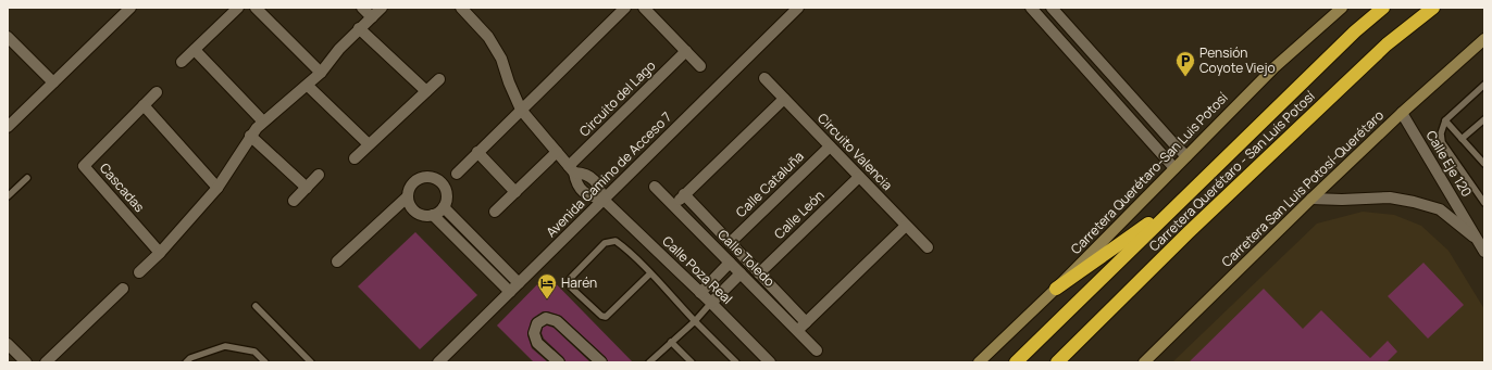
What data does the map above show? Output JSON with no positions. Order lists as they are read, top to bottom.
{
  "streets": {
    "highway": ["Carretera Querétaro - San Luis Potosí"],
    "main road": ["Carretera Querétaro-San Luis Potosí", "Carretera San Luis Potosí-Querétaro"],
    "street": [
      "Circuito del Lago",
      "Circuito Valencia",
      "Calle Eje 120",
      "Avenida Camino de Acceso 7",
      "Calle Cataluña",
      "Cascadas",
      "Calle León",
      "Calle Toledo",
      "Calle Poza Real"
    ]
  },
  "crossings": [
    ["Circuito Valencia", "Calle Cataluña"],
    ["Circuito Valencia", "Calle León"],
    ["Calle Eje 120", "Carretera San Luis Potosí-Querétaro"],
    ["Avenida Camino de Acceso 7", "Calle Poza Real"],
    ["Calle Cataluña", "Calle Toledo"],
    ["Calle León", "Calle Toledo"]
  ],
  "places": {
    "parking": ["Pensión Coyote Viejo"],
    "hotel": ["Harén"]
  }
}
